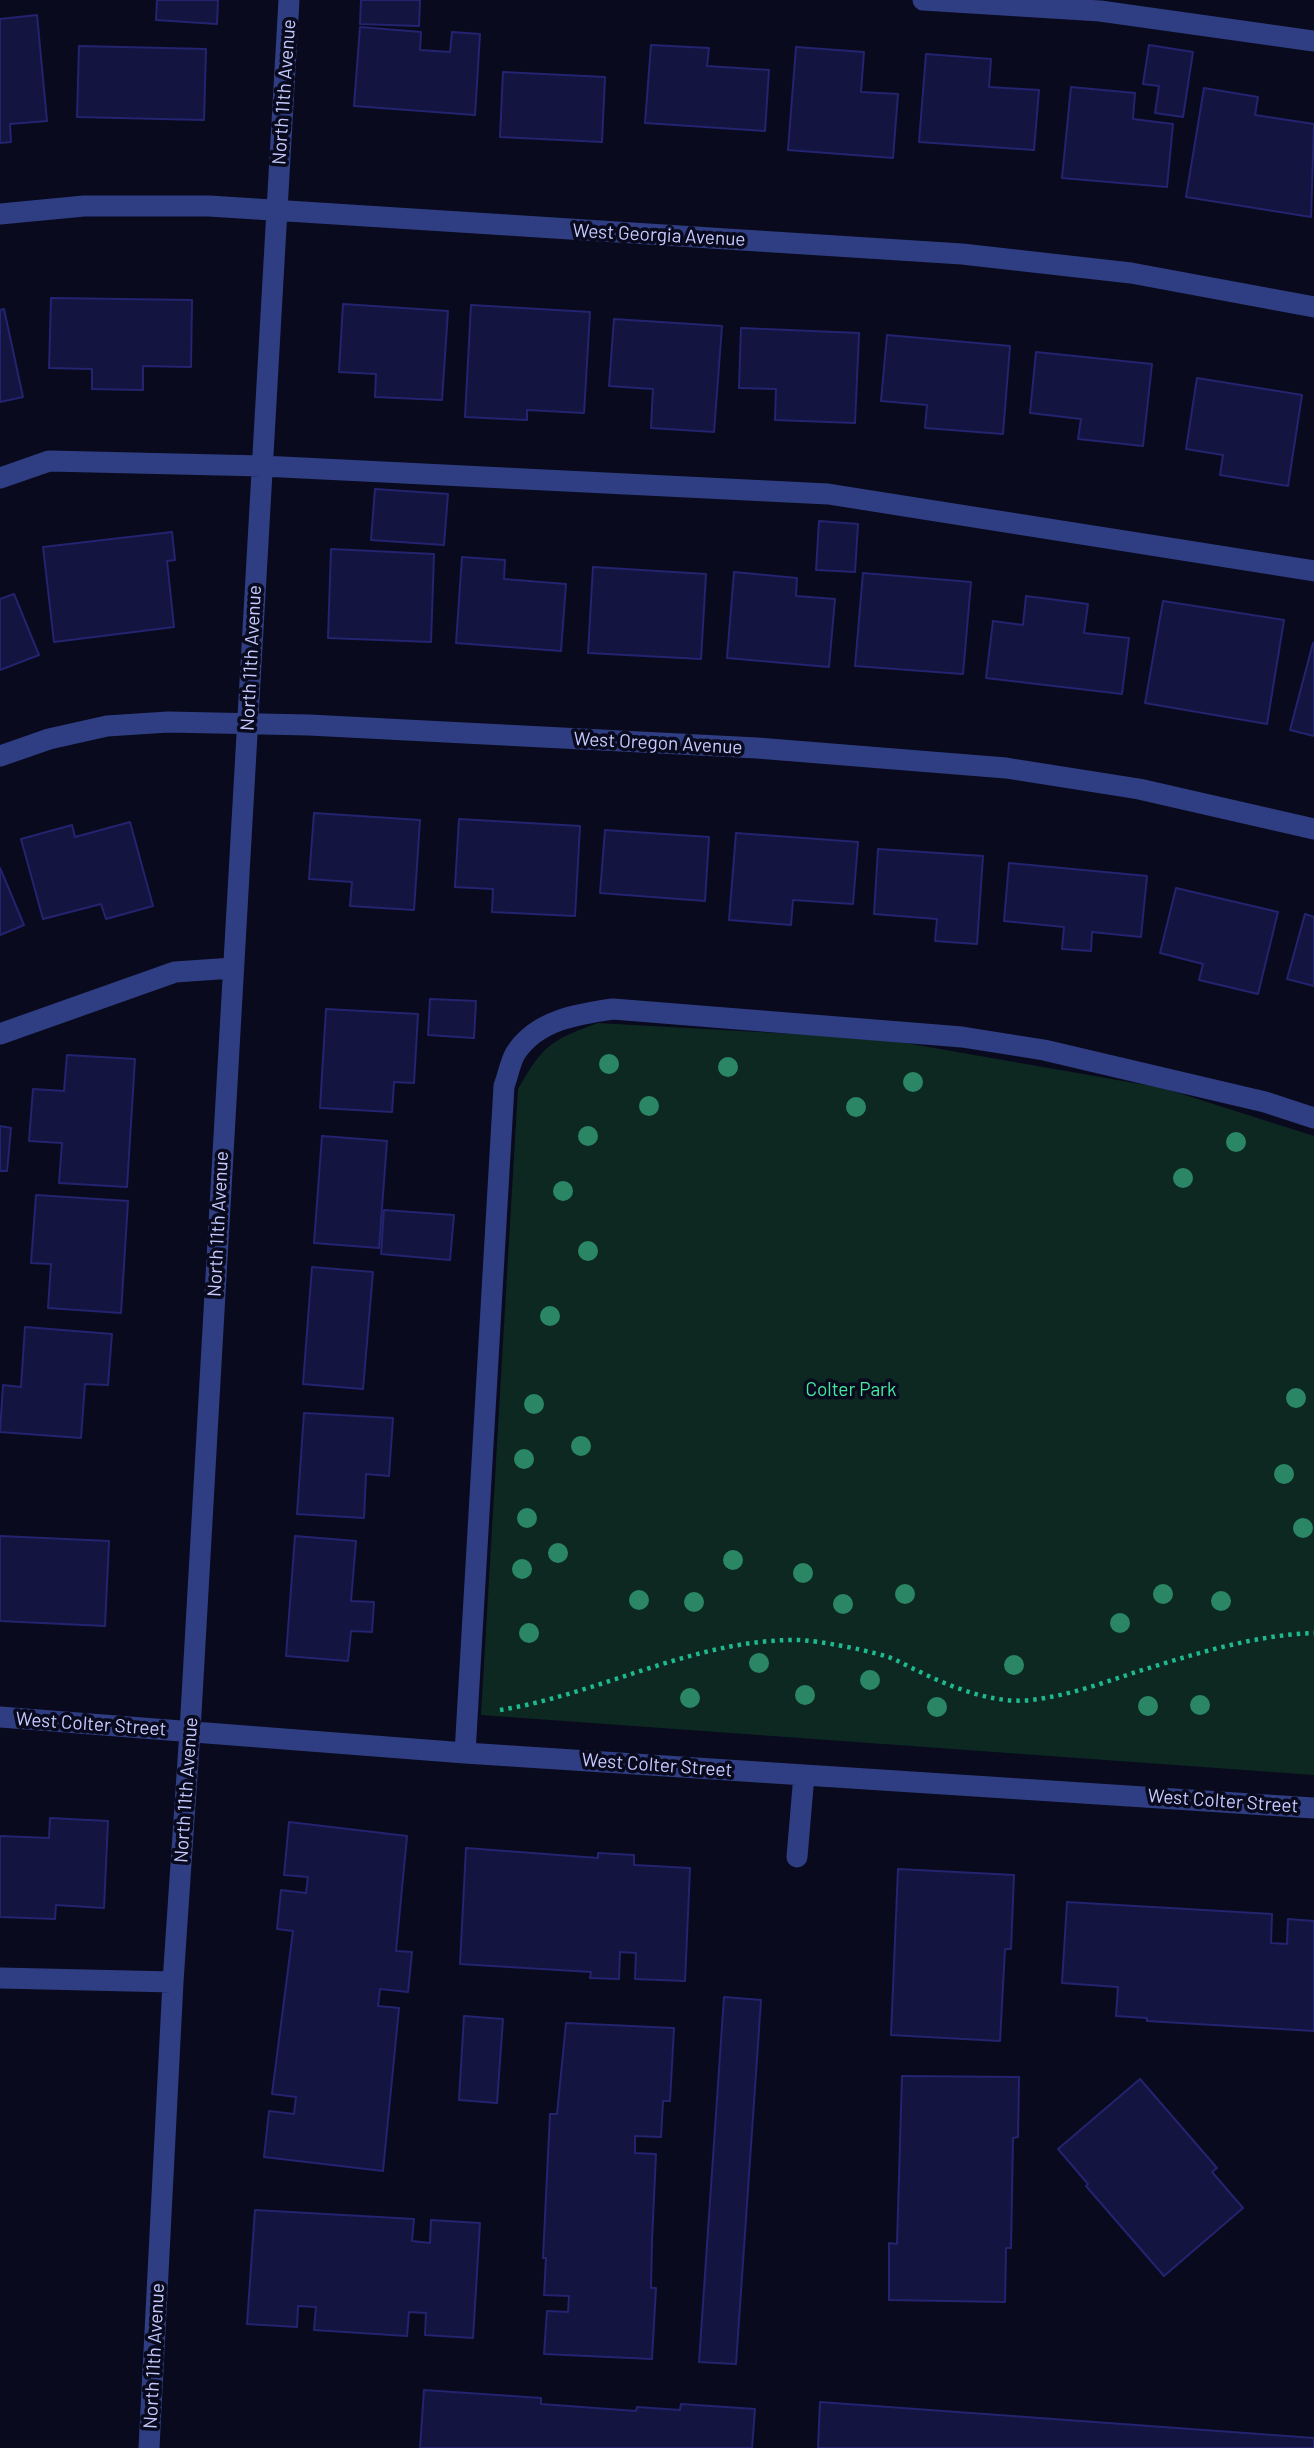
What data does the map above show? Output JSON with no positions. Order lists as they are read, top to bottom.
{
  "streets": {
    "street": [
      "North 11th Avenue",
      "West Georgia Avenue",
      "West Oregon Avenue",
      "West Colter Street"
    ]
  },
  "crossings": [
    ["North 11th Avenue", "West Georgia Avenue"],
    ["North 11th Avenue", "West Oregon Avenue"],
    ["North 11th Avenue", "West Colter Street"]
  ],
  "parks": ["Colter Park"]
}
